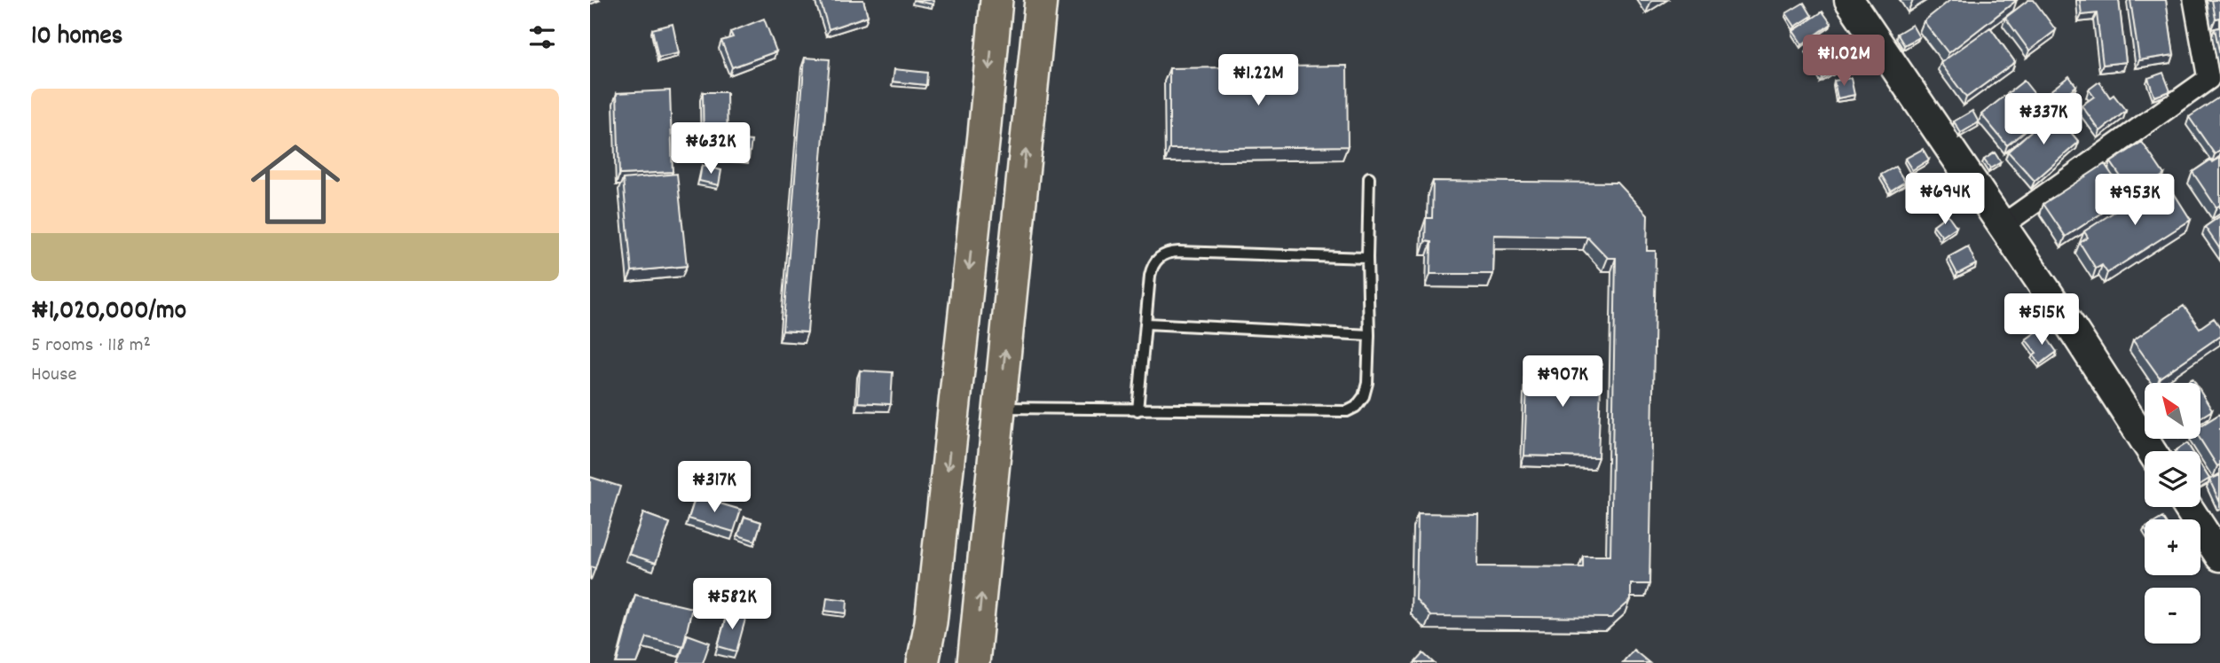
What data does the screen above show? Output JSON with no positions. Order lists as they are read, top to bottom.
{
  "north": "top left",
  "page": {
    "heading": "10 homes",
    "price": [
      "₦1.02M",
      "₦1.22M",
      "₦337K",
      "₦632K",
      "₦694K",
      "₦953K",
      "₦515K",
      "₦907K",
      "₦317K",
      "₦582K"
    ],
    "list": [
      {
        "name": "₦1,020,000/mo",
        "note": "5 rooms · 118 m² · House"
      }
    ],
    "map_buttons": ["+", "−"]
  }
}
